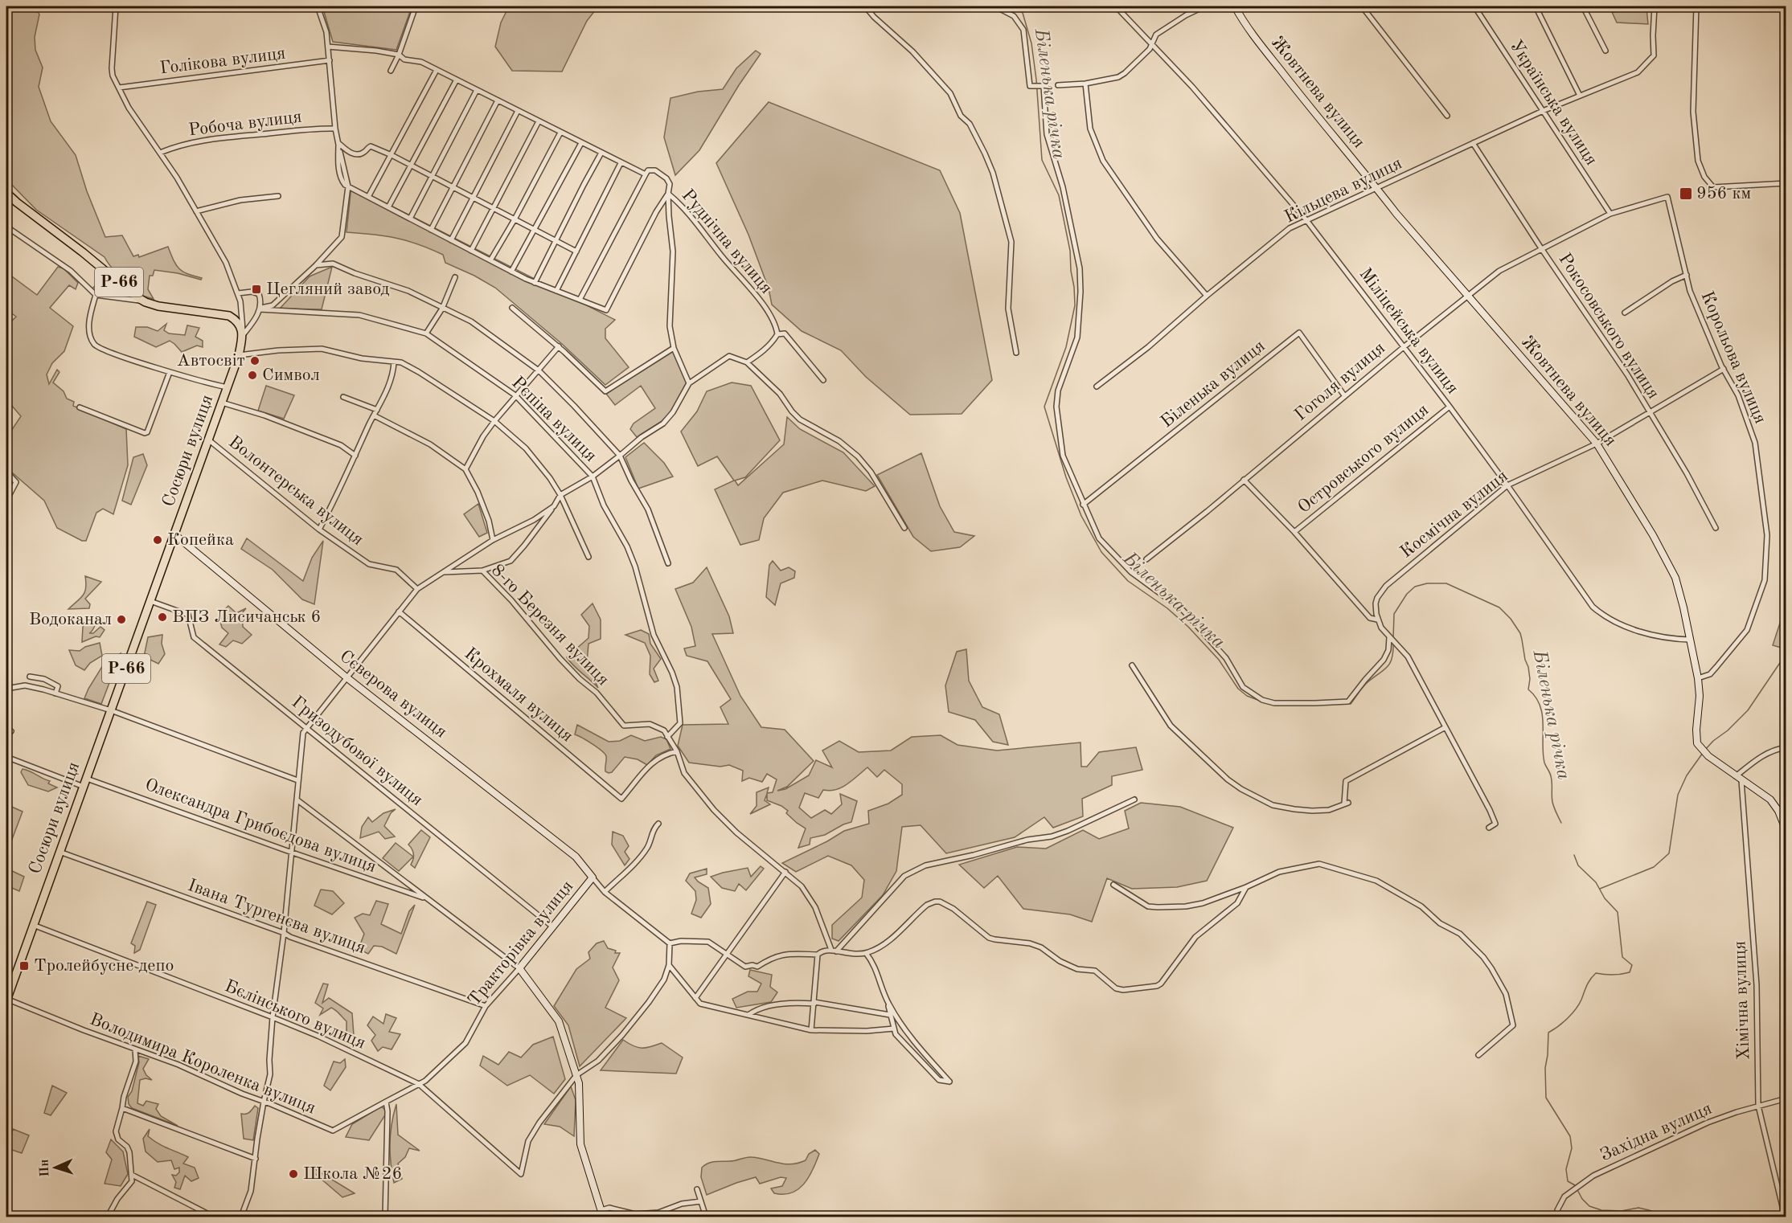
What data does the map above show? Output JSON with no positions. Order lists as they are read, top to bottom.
{
  "streets": {
    "main road": [
      "Жовтнева вулиця",
      "Р-66",
      "Сосюри вулиця",
      "Сєверова вулиця",
      "Тракторівка вулиця"
    ],
    "street": [
      "Голікова вулиця",
      "Українська вулиця",
      "Робоча вулиця",
      "Кільцева вулиця",
      "Руднічна вулиця",
      "Рокосовського вулиця",
      "Міліцейська вулиця",
      "Корольова вулиця",
      "Гоголя вулиця",
      "Біленька вулиця",
      "Рєпіна вулиця",
      "Островського вулиця",
      "Волонтерська вулиця",
      "Космічна вулиця",
      "8-го Березня вулиця",
      "Крохмаля вулиця",
      "Гризодубової вулиця",
      "Олександра Грибоєдова вулиця",
      "Івана Тургенєва вулиця",
      "Хімічна вулиця",
      "Бєлінського вулиця",
      "Володимира Короленка вулиця",
      "Західна вулиця"
    ]
  },
  "crossings": [
    ["Голікова вулиця", "Сосюри вулиця"],
    ["Жовтнева вулиця", "Кільцева вулиця"],
    ["Жовтнева вулиця", "Міліцейська вулиця"],
    ["Жовтнева вулиця", "Корольова вулиця"],
    ["Жовтнева вулиця", "Гоголя вулиця"],
    ["Жовтнева вулиця", "Космічна вулиця"],
    ["Жовтнева вулиця", "Хімічна вулиця"],
    ["Українська вулиця", "Кільцева вулиця"],
    ["Українська вулиця", "Гоголя вулиця"],
    ["Робоча вулиця", "Сосюри вулиця"],
    ["Кільцева вулиця", "Рокосовського вулиця"],
    ["Кільцева вулиця", "Міліцейська вулиця"],
    ["Р-66", "Сосюри вулиця"],
    ["Рокосовського вулиця", "Гоголя вулиця"],
    ["Рокосовського вулиця", "Космічна вулиця"],
    ["Міліцейська вулиця", "Гоголя вулиця"],
    ["Міліцейська вулиця", "Островського вулиця"],
    ["Міліцейська вулиця", "Космічна вулиця"],
    ["Корольова вулиця", "Гоголя вулиця"],
    ["Корольова вулиця", "Космічна вулиця"],
    ["Гоголя вулиця", "Біленька вулиця"],
    ["Рєпіна вулиця", "8-го Березня вулиця"],
    ["Сосюри вулиця", "Волонтерська вулиця"],
    ["Сосюри вулиця", "Сєверова вулиця"],
    ["Сосюри вулиця", "Гризодубової вулиця"],
    ["Сосюри вулиця", "Олександра Грибоєдова вулиця"],
    ["Сосюри вулиця", "Івана Тургенєва вулиця"],
    ["Сосюри вулиця", "Бєлінського вулиця"],
    ["Сосюри вулиця", "Володимира Короленка вулиця"],
    ["Сєверова вулиця", "Тракторівка вулиця"],
    ["Гризодубової вулиця", "Тракторівка вулиця"],
    ["Івана Тургенєва вулиця", "Тракторівка вулиця"],
    ["Тракторівка вулиця", "Бєлінського вулиця"],
    ["Тракторівка вулиця", "Володимира Короленка вулиця"],
    ["Хімічна вулиця", "Західна вулиця"]
  ],
  "water": ["Біленька річка"],
  "places": {
    "transit": ["956 км", "Цегляний завод", "Тролейбусне депо"],
    "other": [
      "Автосвіт",
      "Символ",
      "Копейка",
      "ВПЗ Лисичанськ 6",
      "Водоканал",
      "Школа №26"
    ]
  },
  "north": "left"
}
